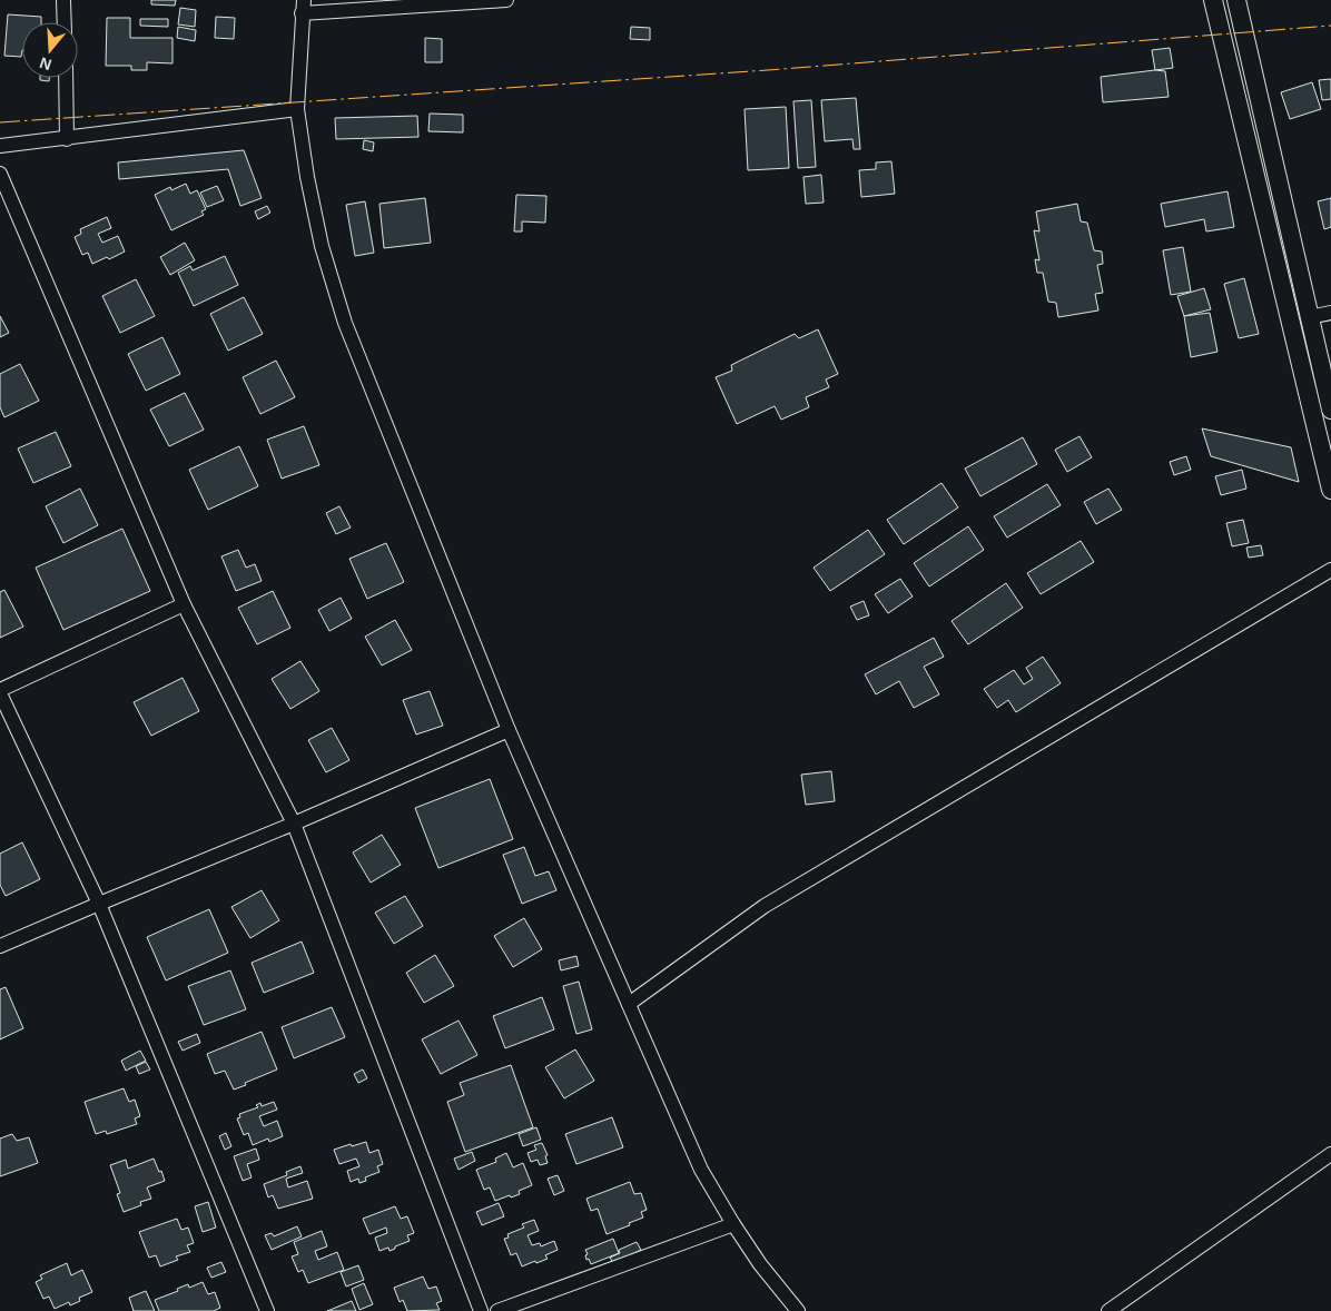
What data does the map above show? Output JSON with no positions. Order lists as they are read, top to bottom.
{
  "north": "bottom"
}
